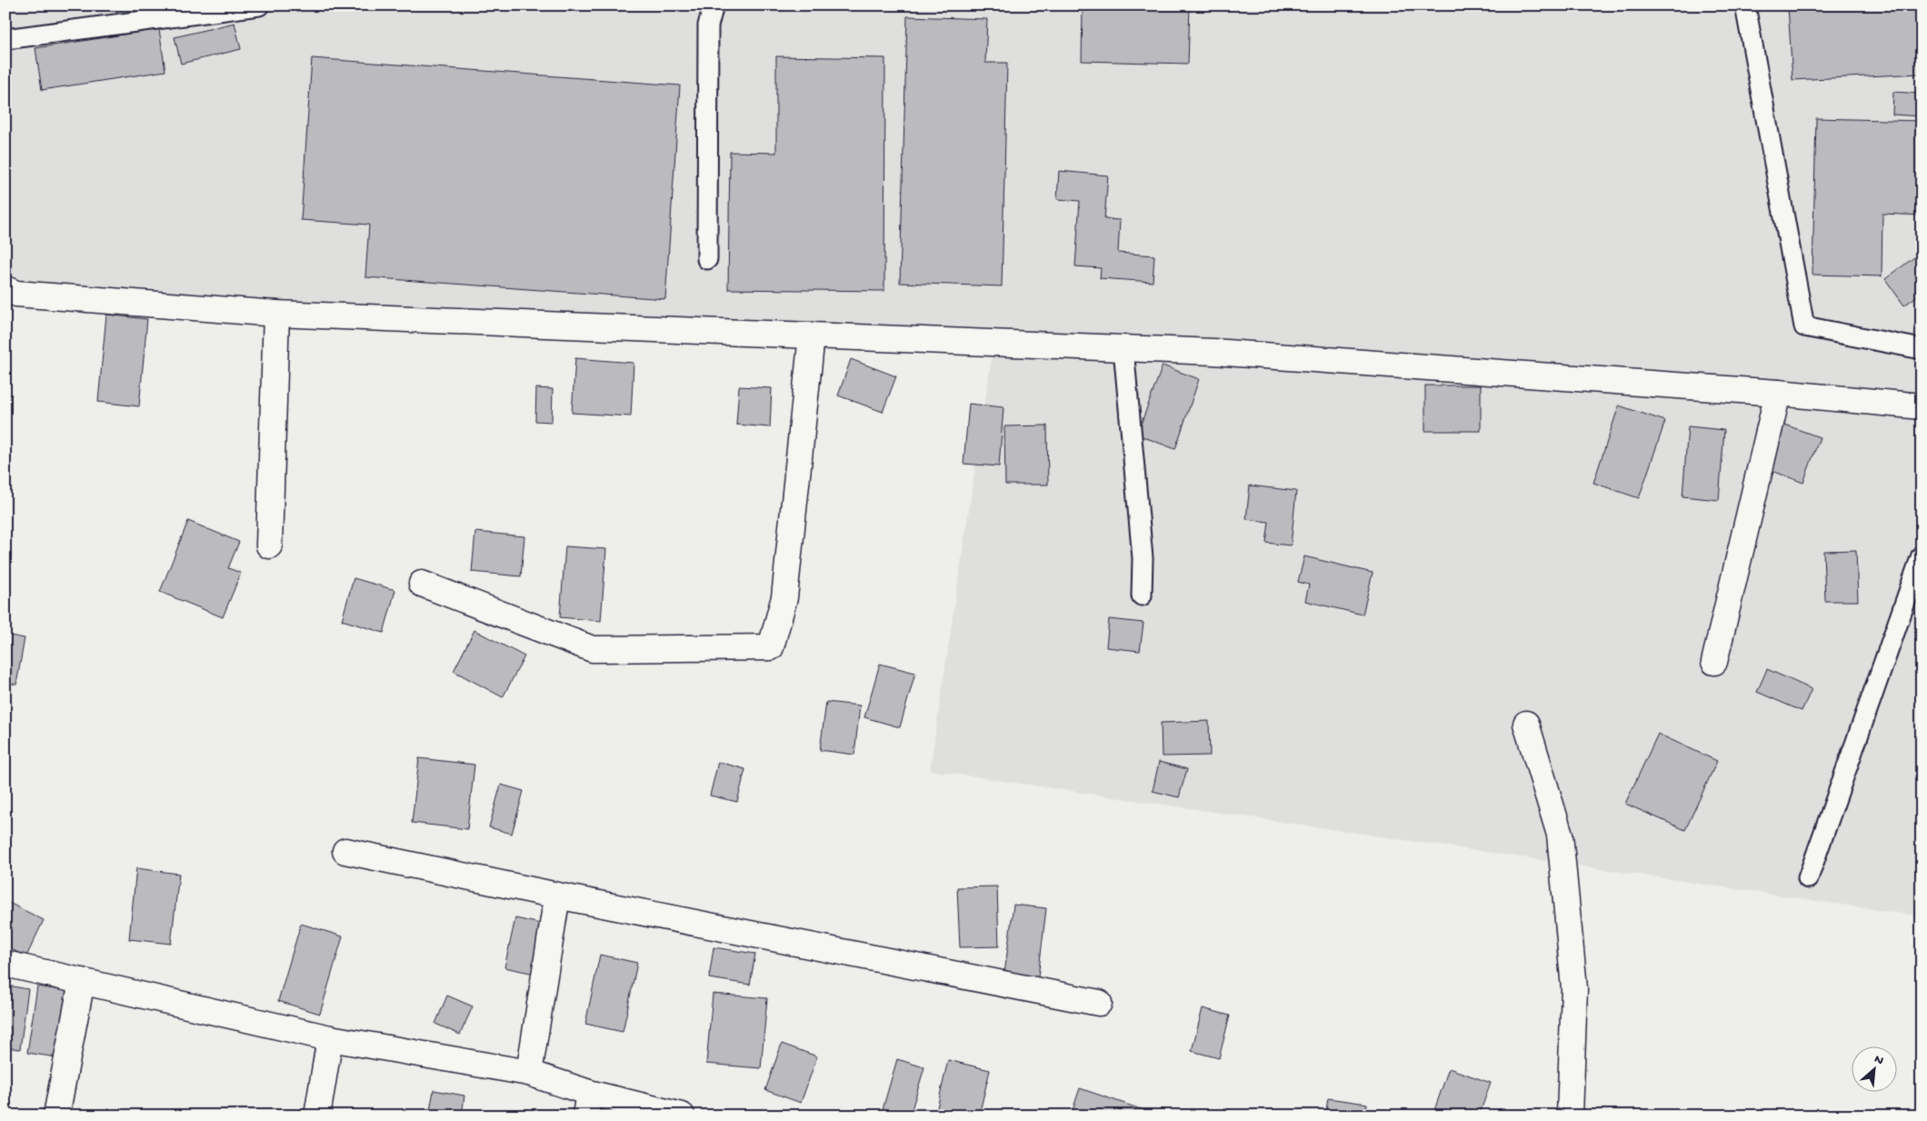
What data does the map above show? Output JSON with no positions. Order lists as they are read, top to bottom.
{
  "north": "top right"
}
